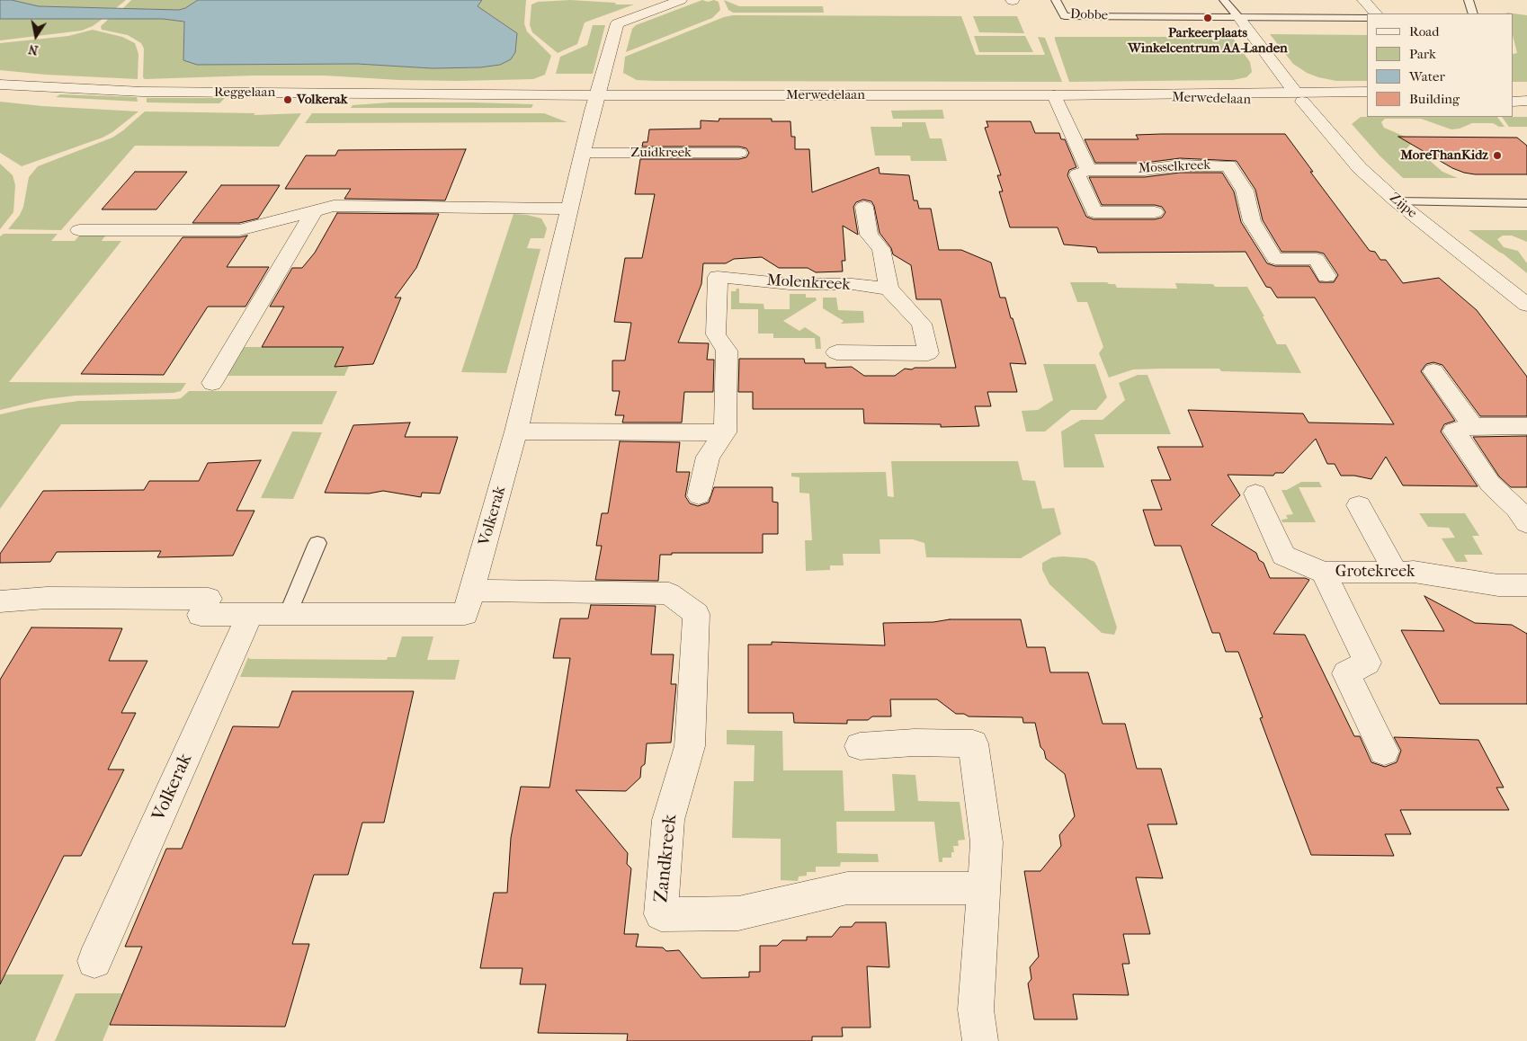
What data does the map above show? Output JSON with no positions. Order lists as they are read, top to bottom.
{
  "streets": {
    "street": [
      "Reggelaan",
      "Merwedelaan",
      "Zuidkreek",
      "Mosselkreek",
      "Zijpe",
      "Molenkreek",
      "Volkerak",
      "Grotekreek",
      "Zandkreek"
    ],
    "lane": ["Dobbe"]
  },
  "crossings": [
    ["Reggelaan", "Merwedelaan"],
    ["Reggelaan", "Volkerak"],
    ["Merwedelaan", "Zijpe"],
    ["Merwedelaan", "Volkerak"],
    ["Zuidkreek", "Volkerak"],
    ["Volkerak", "Zandkreek"]
  ],
  "places": ["Parkeerplaats Winkelcentrum AA-Landen", "Volkerak", "MoreThanKidz"],
  "legend": [
    "Road",
    "Park",
    "Water",
    "Building"
  ],
  "north": "bottom"
}
